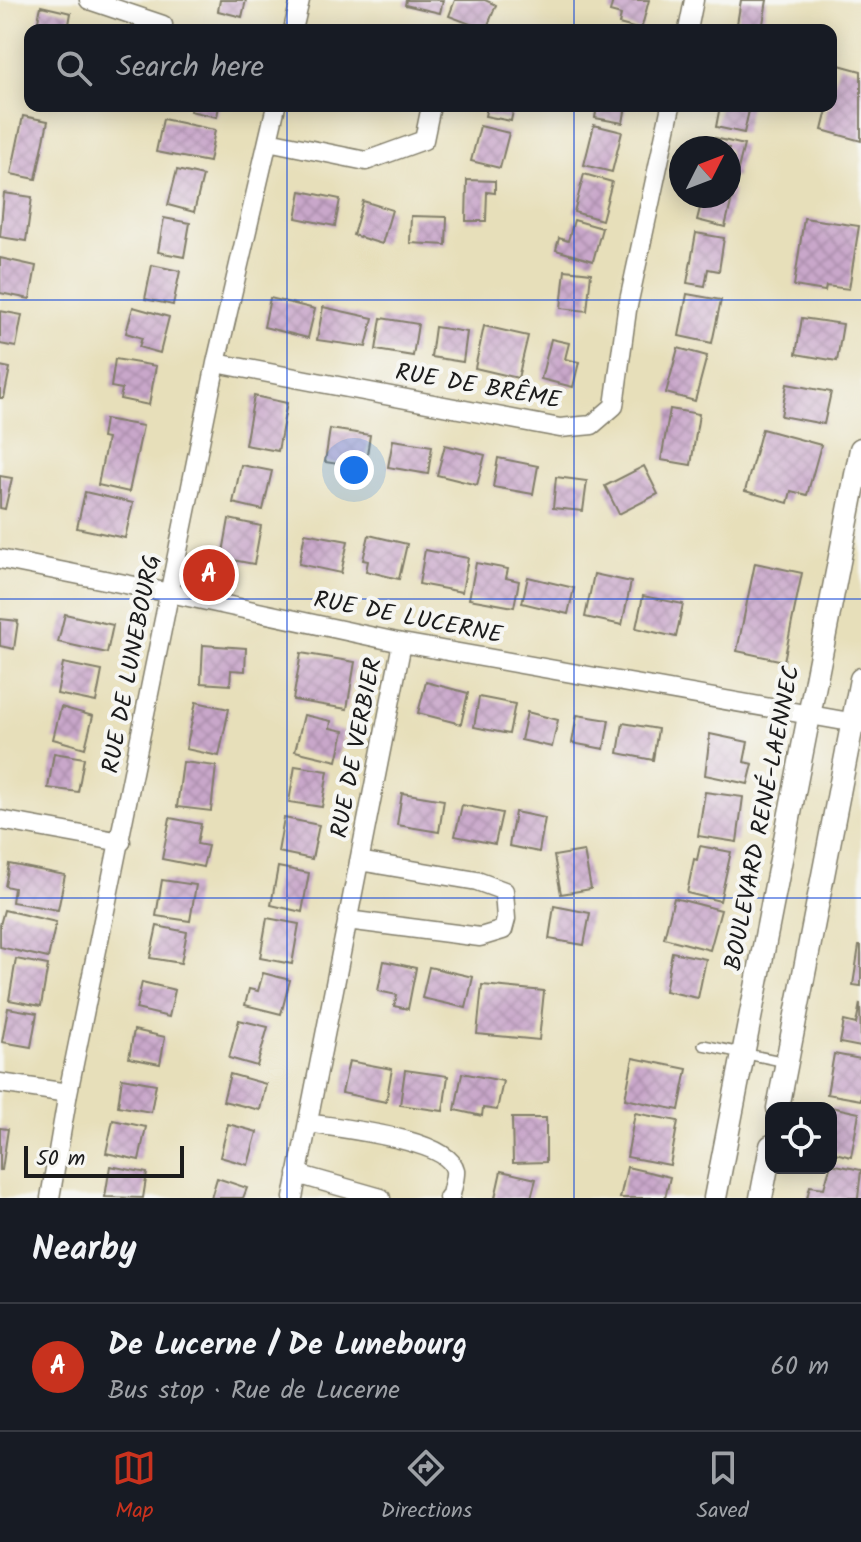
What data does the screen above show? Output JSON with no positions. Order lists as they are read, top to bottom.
{
  "streets": {
    "street": [
      "RUE DE BRÊME",
      "RUE DE LUCERNE",
      "RUE DE LUNEBOURG",
      "RUE DE VERBIER",
      "BOULEVARD RENÉ-LAENNEC"
    ]
  },
  "crossings": [
    ["RUE DE BRÊME", "RUE DE LUNEBOURG"],
    ["RUE DE LUCERNE", "RUE DE LUNEBOURG"],
    ["RUE DE LUCERNE", "RUE DE VERBIER"],
    ["RUE DE LUCERNE", "BOULEVARD RENÉ-LAENNEC"]
  ],
  "scale_bar": "50 m",
  "north": "top right",
  "page": {
    "search": "Search here",
    "pins": "A",
    "scale": "50 m",
    "heading": "Nearby",
    "list": [
      {
        "mark": "A",
        "name": "De Lucerne / De Lunebourg",
        "note": "Bus stop · Rue de Lucerne",
        "value": "60 m"
      }
    ],
    "nav": ["Map", "Directions", "Saved"]
  }
}
